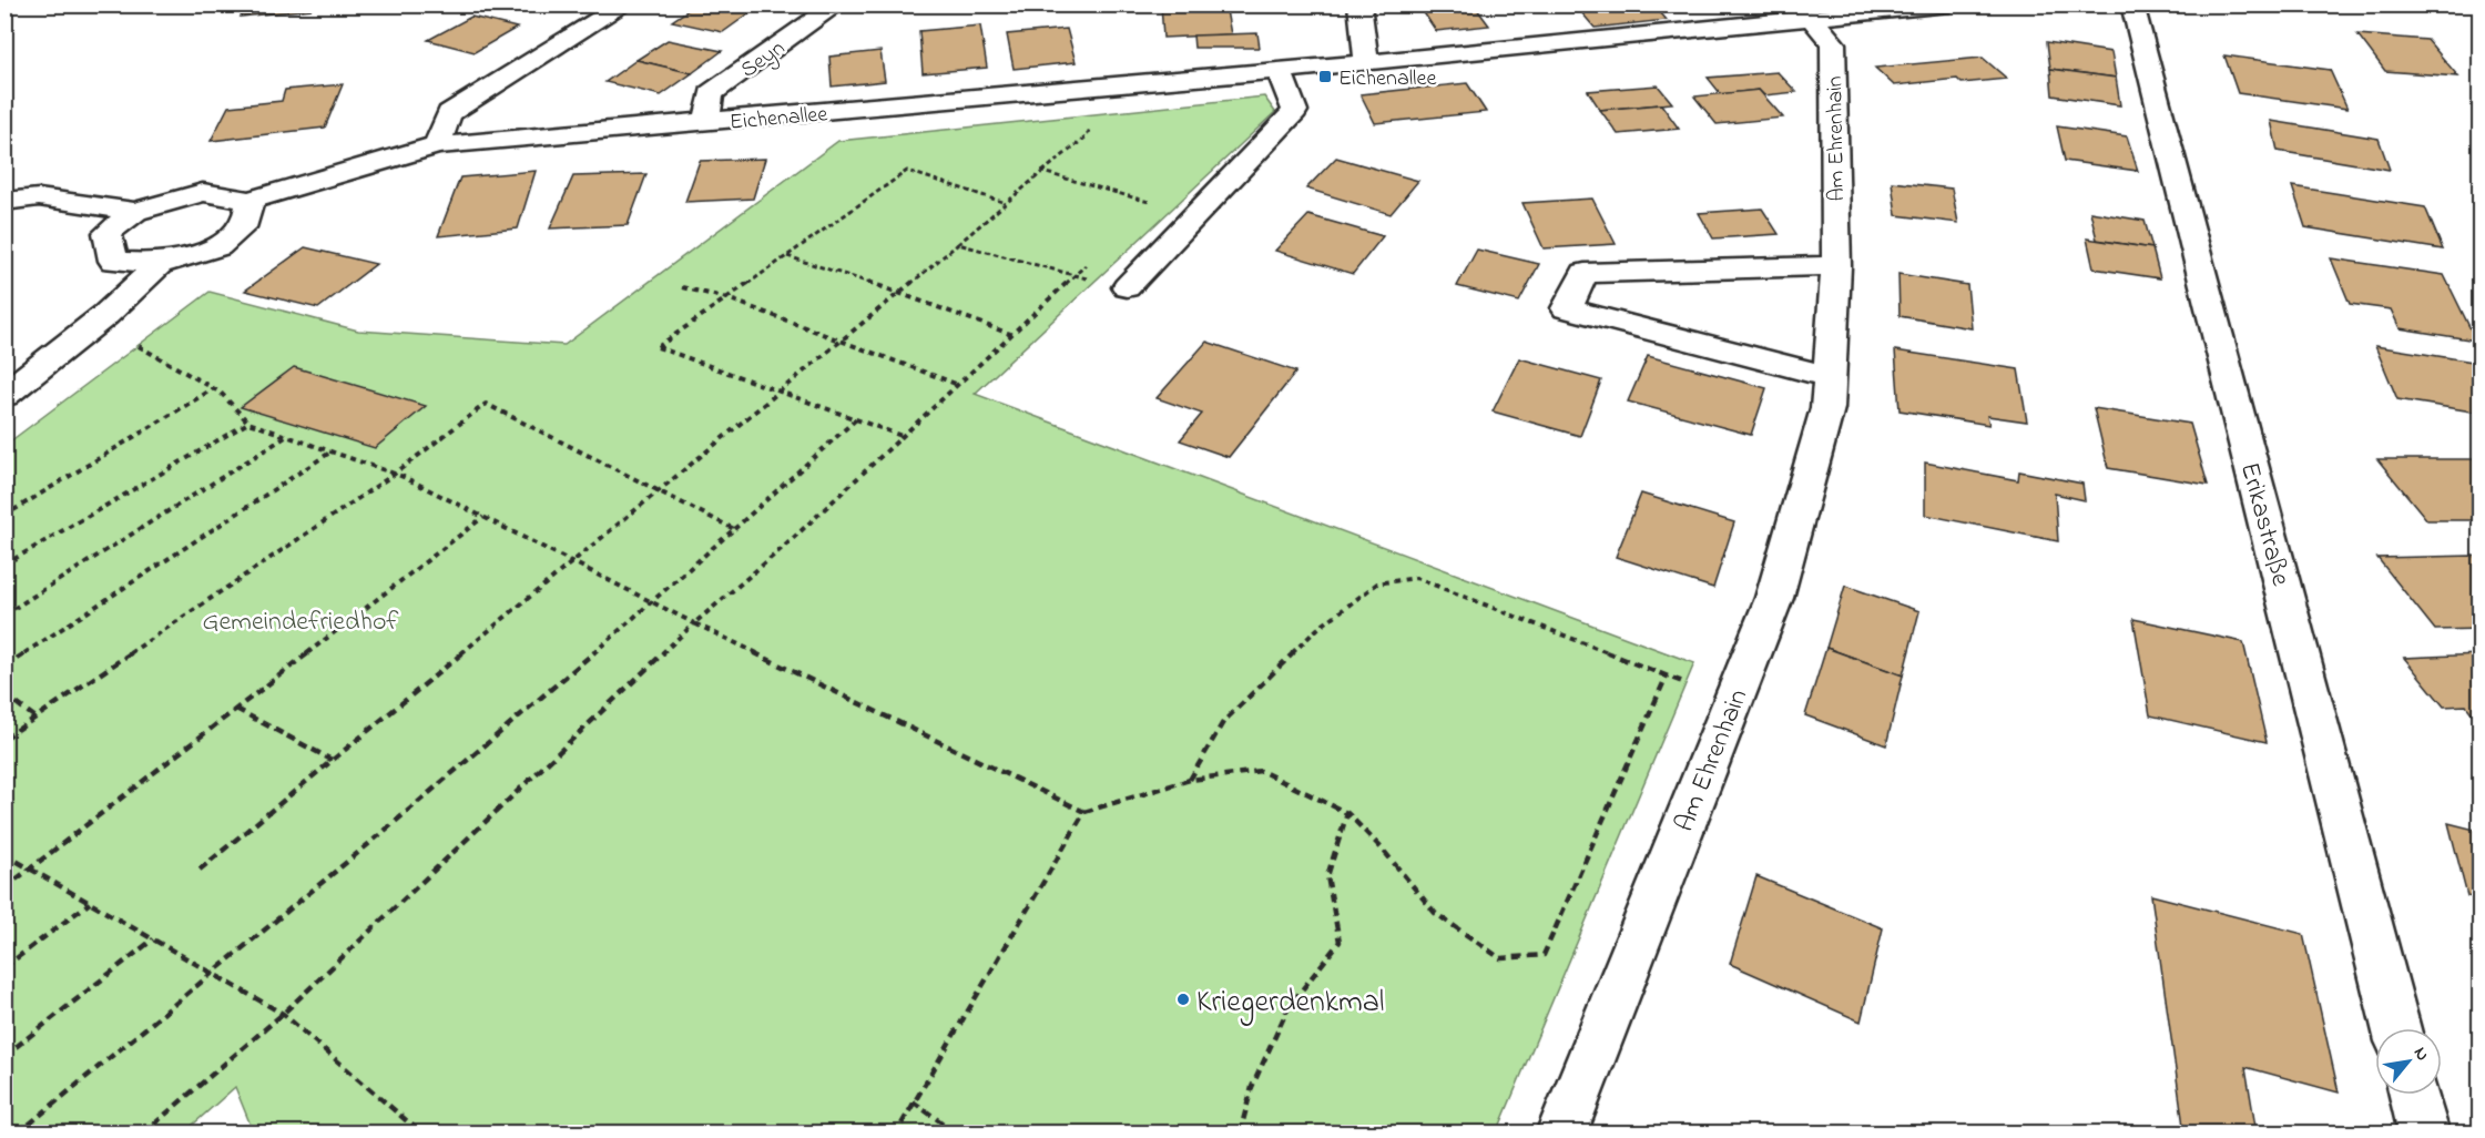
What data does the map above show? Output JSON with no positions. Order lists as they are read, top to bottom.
{
  "streets": {
    "street": [
      "Seyn",
      "Eichenallee",
      "Am Ehrenhain",
      "Erikastraße"
    ]
  },
  "crossings": [
    ["Seyn", "Eichenallee"],
    ["Eichenallee", "Am Ehrenhain"]
  ],
  "parks": ["Gemeindefriedhof"],
  "places": {
    "transit": ["Eichenallee"],
    "other": ["Kriegerdenkmal"]
  },
  "north": "top right"
}
